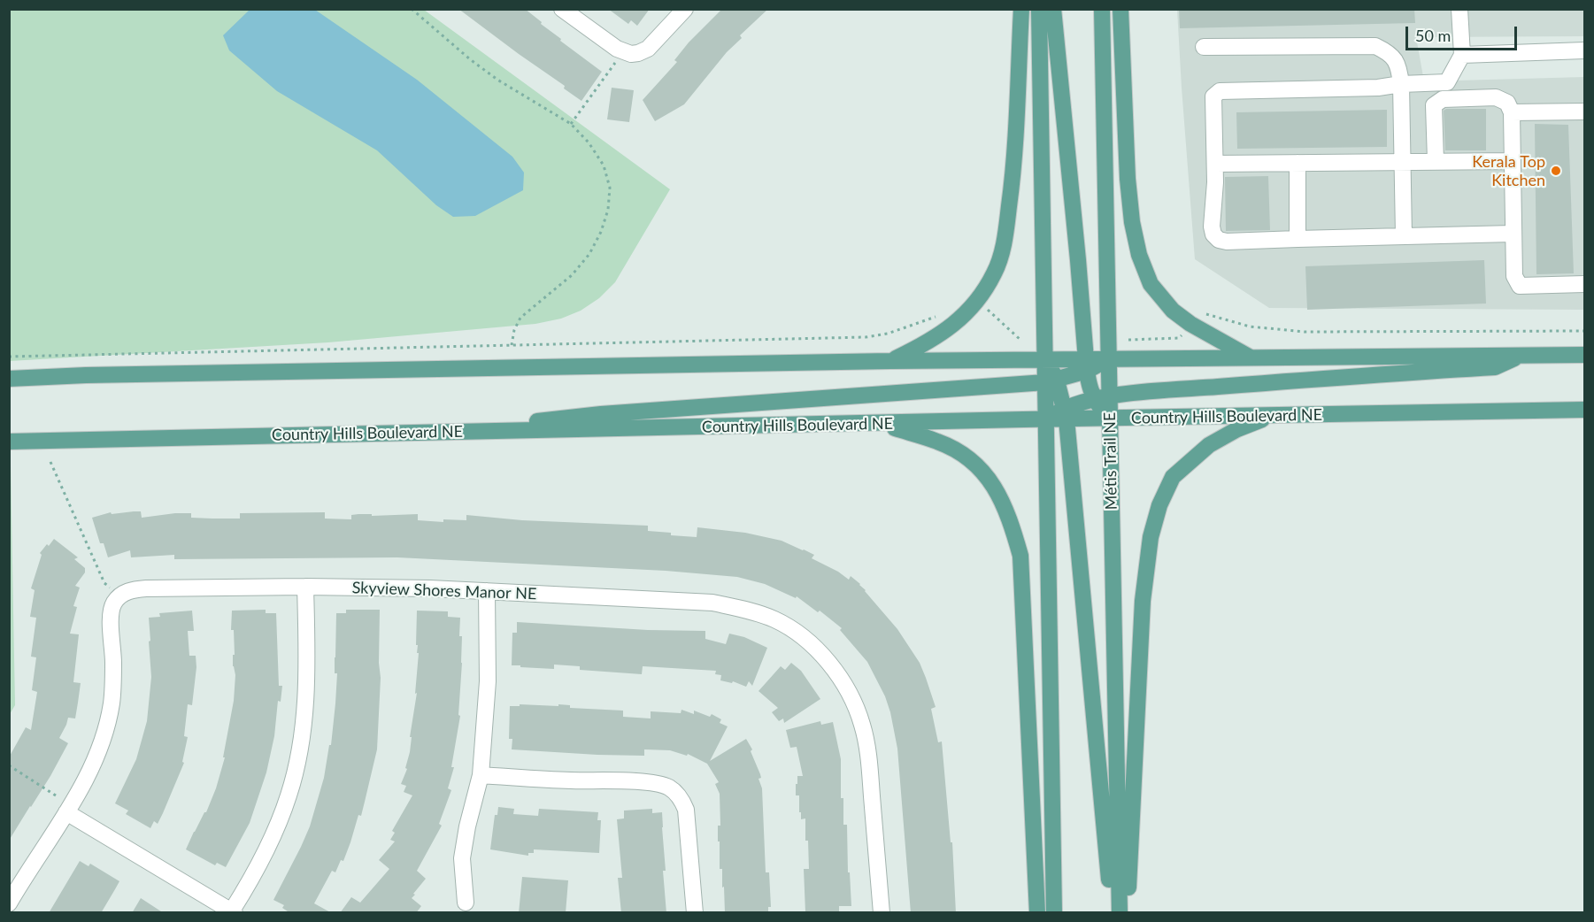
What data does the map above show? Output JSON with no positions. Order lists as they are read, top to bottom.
{
  "streets": {
    "main road": ["Country Hills Boulevard NE", "Métis Trail NE"],
    "street": ["Skyview Shores Manor NE"]
  },
  "crossings": [
    ["Country Hills Boulevard NE", "Métis Trail NE"]
  ],
  "places": ["Kerala Top Kitchen"],
  "scale_bar": "50 m"
}
